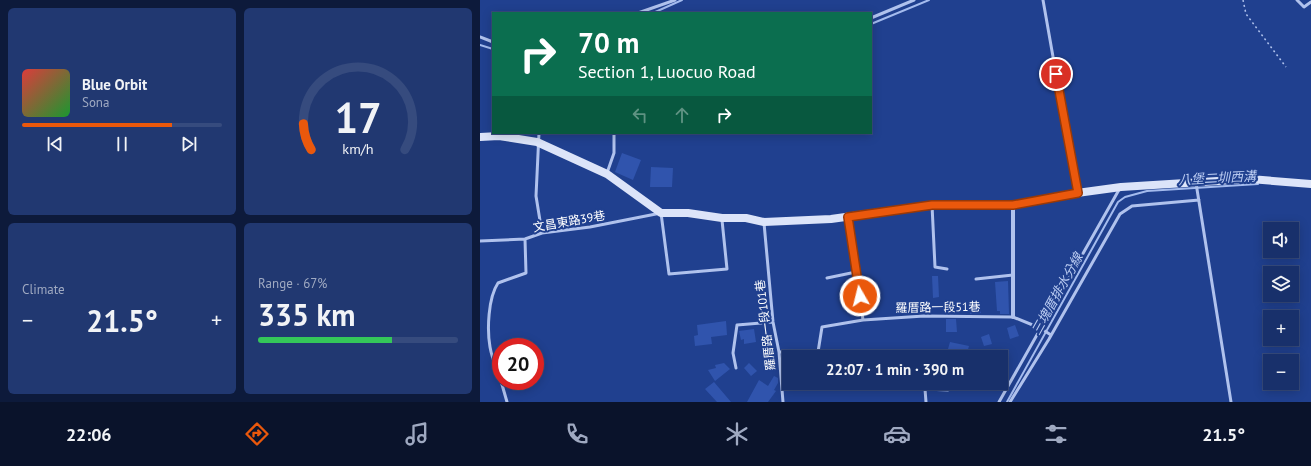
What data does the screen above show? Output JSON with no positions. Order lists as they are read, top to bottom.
{
  "streets": {
    "lane": ["文昌東路39巷", "羅厝路一段51巷", "羅厝路一段101巷"]
  },
  "crossings": [
    ["羅厝路一段51巷", "羅厝路一段101巷"]
  ],
  "water": ["八堡二圳西溝", "三塊厝排水分線"],
  "page": {
    "turn": ["70 m", "Section 1, Luocuo Road"],
    "song": ["Blue Orbit", "Sona"],
    "map_buttons": ["+", "−"],
    "tile": [
      "Climate",
      ["Range · 67%", "335 km"]
    ],
    "heat": ["−", "21.5°", "+"],
    "limit": "20",
    "trip": "22:07 · 1 min · 390 m",
    "tabs": ["22:06", "21.5°"],
    "gauge": ["17", "km/h"]
  }
}
